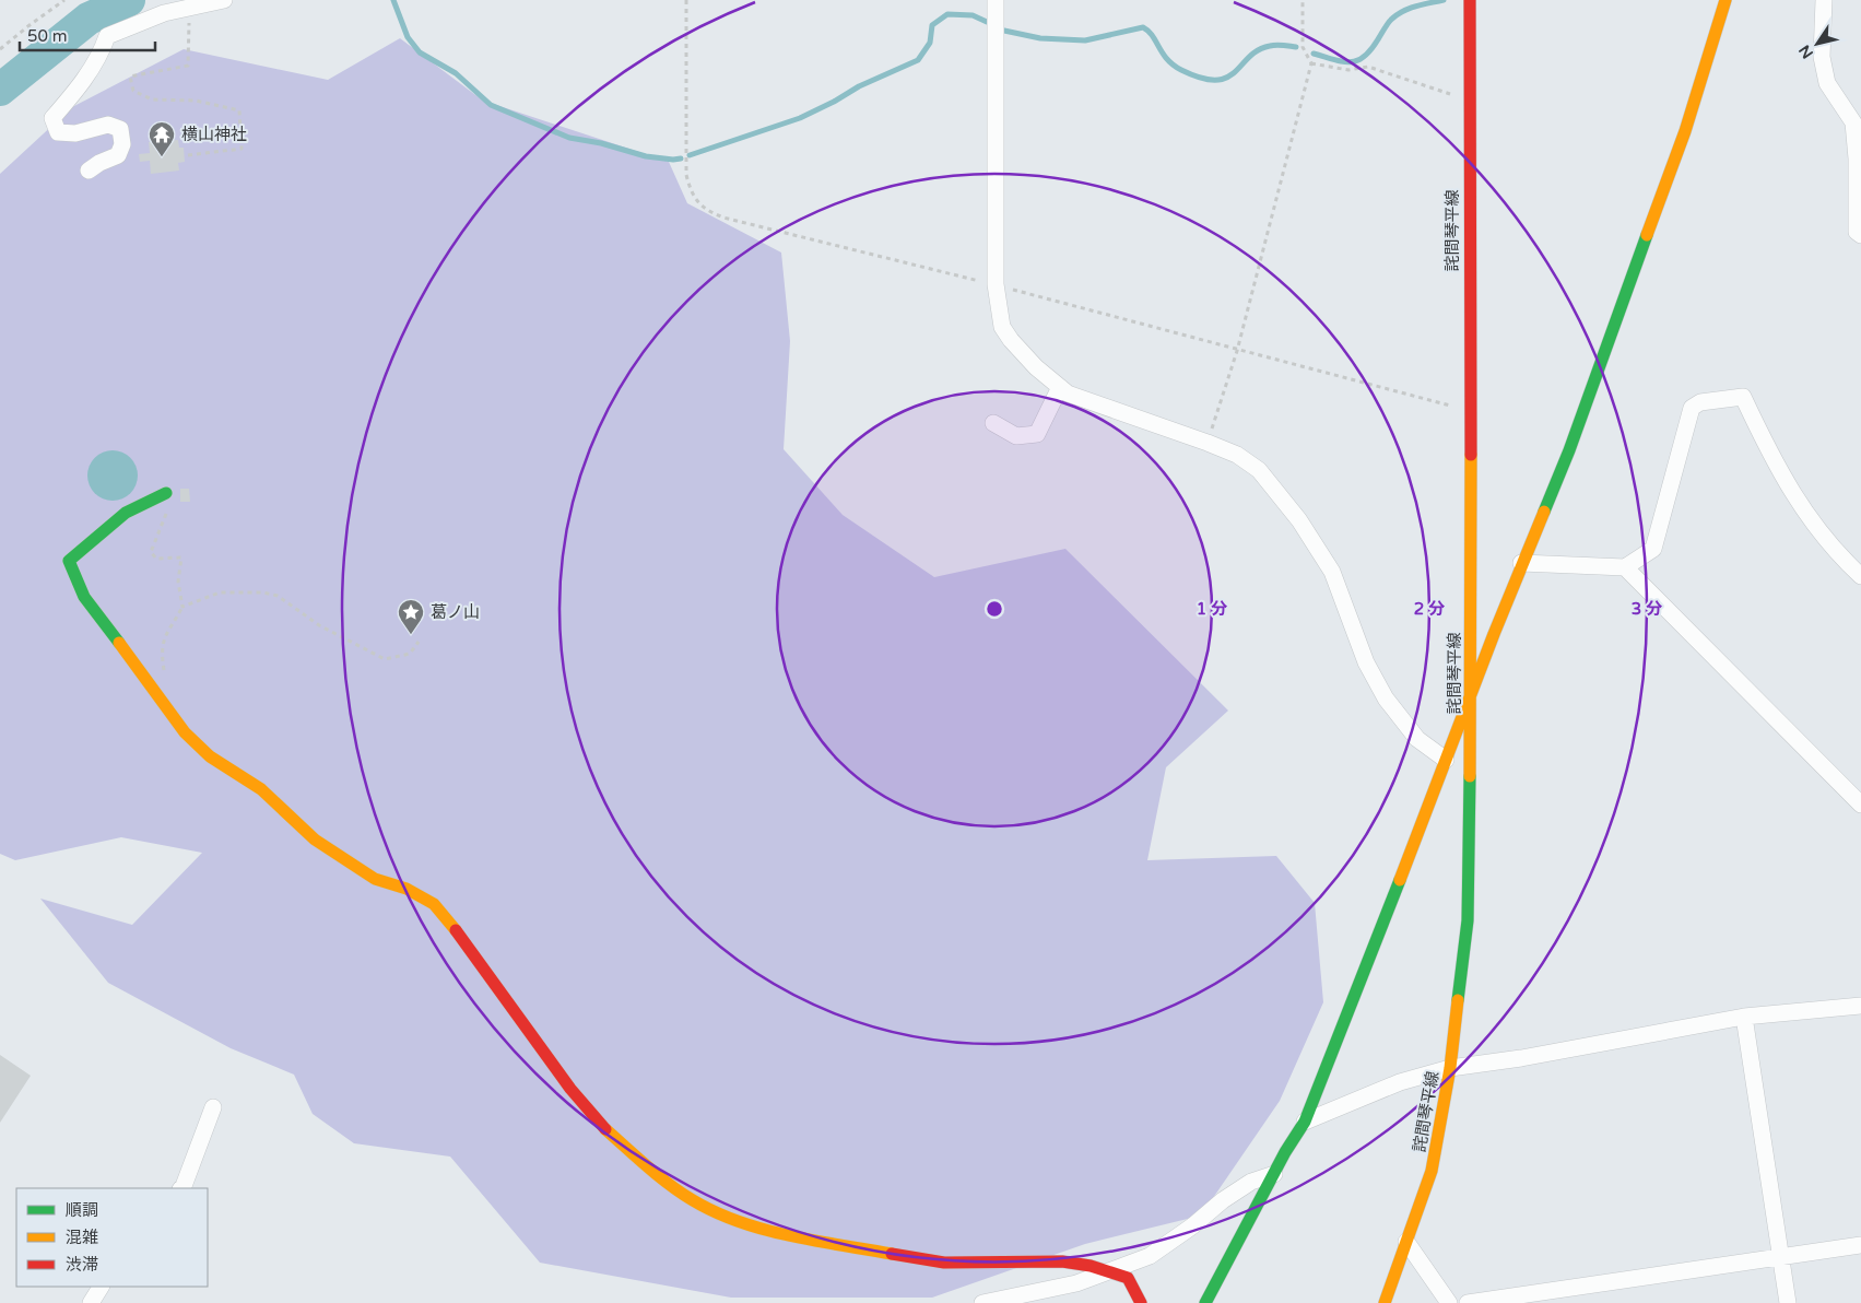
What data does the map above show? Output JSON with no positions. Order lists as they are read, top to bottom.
{
  "streets": {
    "street": ["詫間琴平線"]
  },
  "places": {
    "temple": ["横山神社"],
    "place": ["葛ノ山"]
  },
  "legend": ["順調", "混雑", "渋滞"],
  "scale_bar": "50 m",
  "north": "bottom left",
  "rings": ["1 分", "2 分", "3 分"]
}
